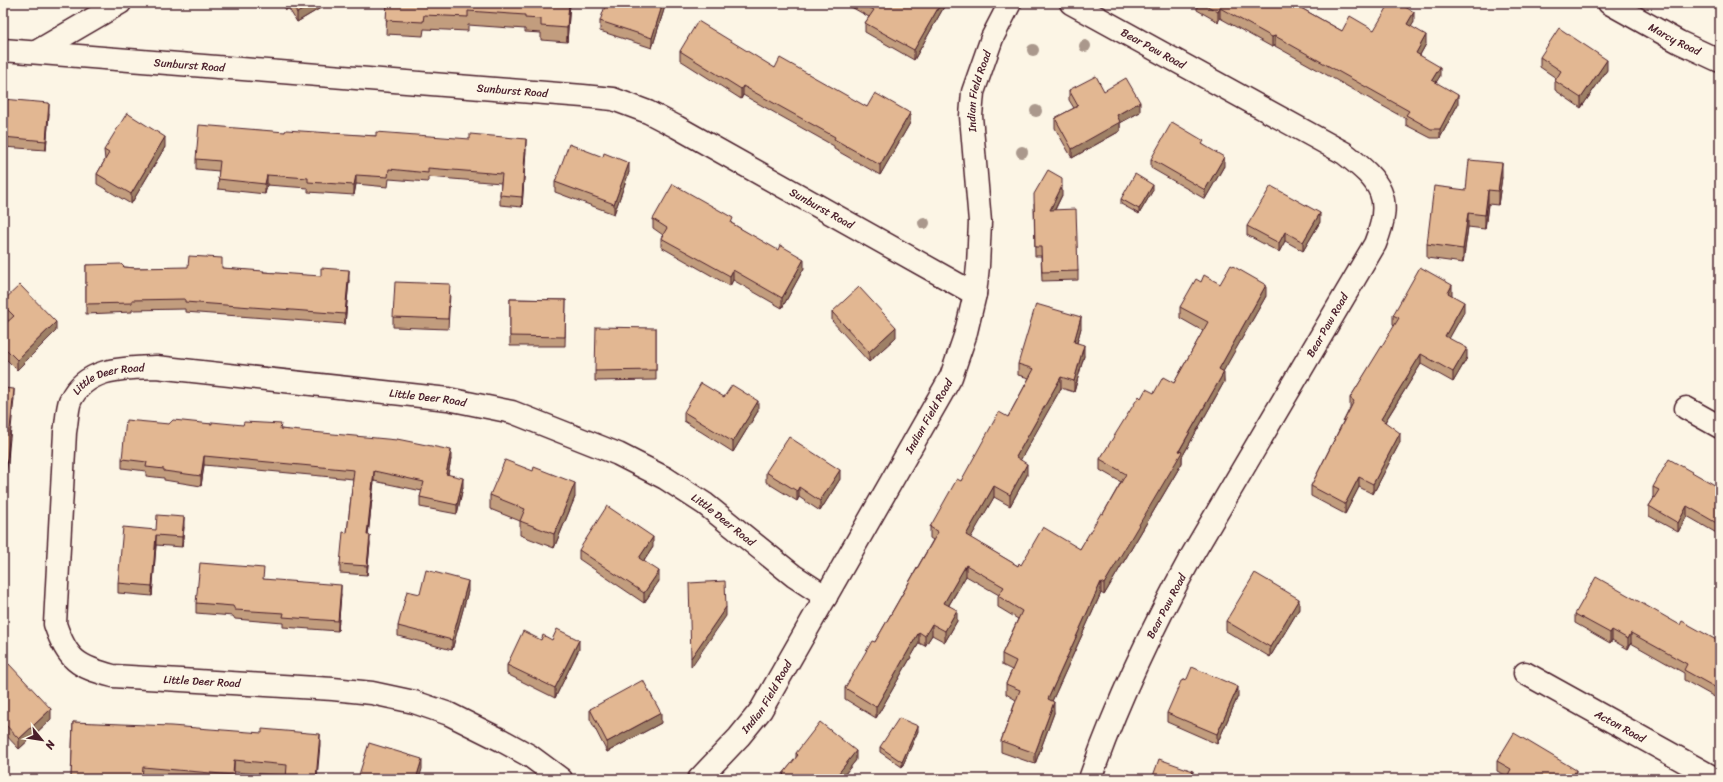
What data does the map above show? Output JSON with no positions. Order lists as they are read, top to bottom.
{
  "streets": {
    "street": [
      "Marcy Road",
      "Bear Paw Road",
      "Sunburst Road",
      "Indian Field Road",
      "Little Deer Road",
      "Acton Road"
    ]
  },
  "crossings": [
    ["Sunburst Road", "Indian Field Road"],
    ["Indian Field Road", "Little Deer Road"]
  ],
  "north": "bottom right"
}
